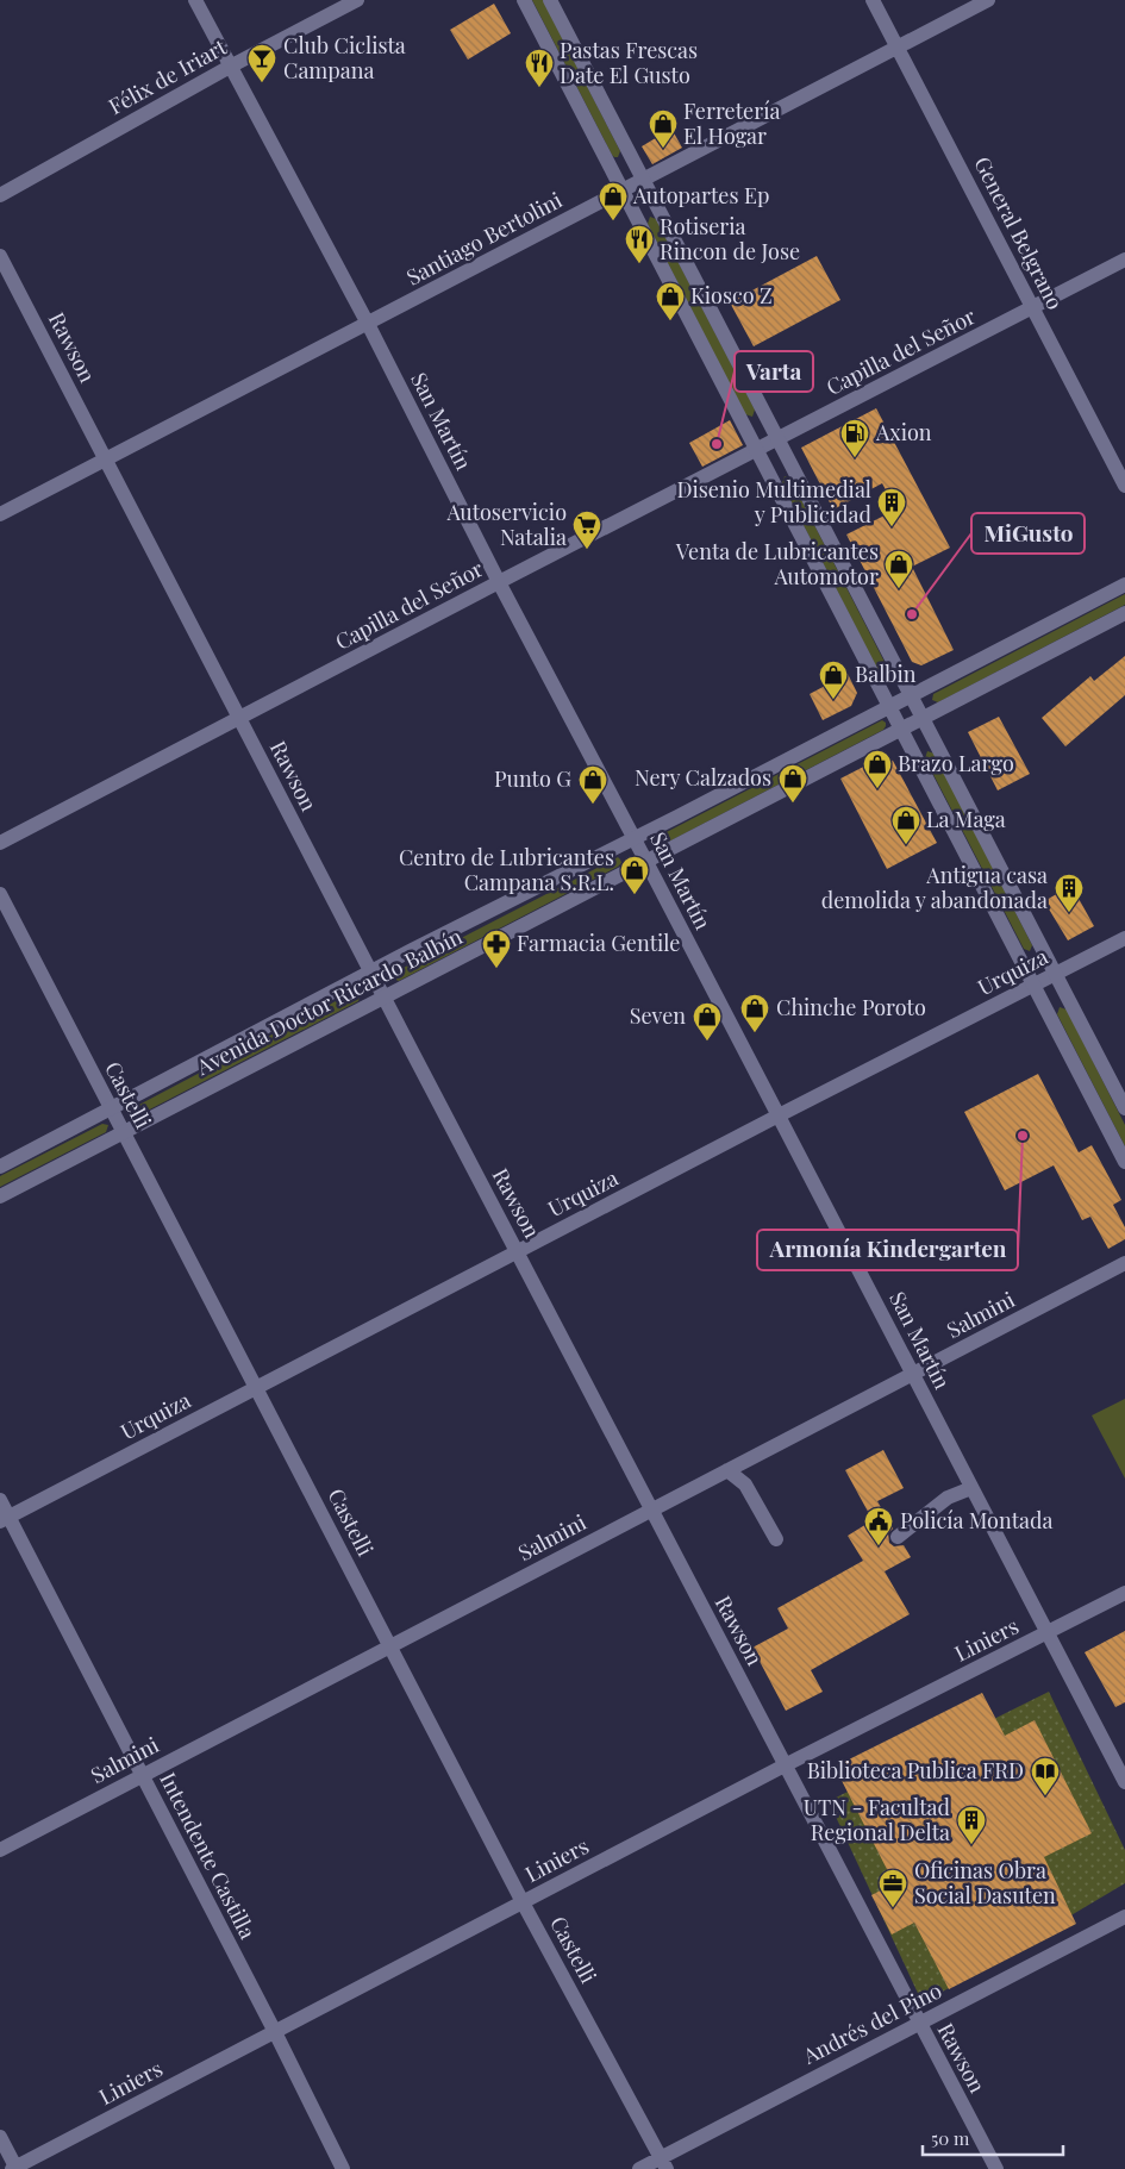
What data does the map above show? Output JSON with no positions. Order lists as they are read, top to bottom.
{
  "streets": {
    "street": [
      "Félix de Iriart",
      "General Belgrano",
      "Santiago Bertolini",
      "Rawson",
      "Capilla del Señor",
      "San Martín",
      "Urquiza",
      "Avenida Doctor Ricardo Balbín",
      "Castelli",
      "Salmini",
      "Liniers",
      "Intendente Castilla",
      "Andrés del Pino"
    ]
  },
  "crossings": [
    ["Félix de Iriart", "San Martín"],
    ["General Belgrano", "Santiago Bertolini"],
    ["General Belgrano", "Capilla del Señor"],
    ["Santiago Bertolini", "Rawson"],
    ["Santiago Bertolini", "San Martín"],
    ["Rawson", "Capilla del Señor"],
    ["Rawson", "Urquiza"],
    ["Rawson", "Avenida Doctor Ricardo Balbín"],
    ["Rawson", "Salmini"],
    ["Rawson", "Liniers"],
    ["Rawson", "Andrés del Pino"],
    ["Capilla del Señor", "San Martín"],
    ["San Martín", "Urquiza"],
    ["San Martín", "Avenida Doctor Ricardo Balbín"],
    ["San Martín", "Salmini"],
    ["San Martín", "Liniers"],
    ["Urquiza", "Castelli"],
    ["Urquiza", "Intendente Castilla"],
    ["Avenida Doctor Ricardo Balbín", "Castelli"],
    ["Castelli", "Salmini"],
    ["Castelli", "Liniers"],
    ["Castelli", "Andrés del Pino"],
    ["Salmini", "Intendente Castilla"],
    ["Liniers", "Intendente Castilla"]
  ],
  "places": {
    "bar": ["Club Ciclista Campana"],
    "restaurant": ["Pastas Frescas Date El Gusto", "Rotiseria Rincon de Jose"],
    "shop": [
      "Ferretería El Hogar",
      "Autopartes Ep",
      "Kiosco Z",
      "Venta de Lubricantes Automotor",
      "Balbin",
      "Brazo Largo",
      "Nery Calzados",
      "Punto G",
      "La Maga",
      "Centro de Lubricantes Campana S.R.L.",
      "Chinche Poroto",
      "Seven"
    ],
    "other": ["Varta", "MiGusto", "Armonía Kindergarten"],
    "fuel station": ["Axion"],
    "building": ["Disenio Multimedial y Publicidad", "Antigua casa demolida y abandonada", "UTN - Facultad Regional Delta"],
    "supermarket": ["Autoservicio Natalia"],
    "pharmacy": ["Farmacia Gentile"],
    "public building": ["Policía Montada"],
    "library": ["Biblioteca Publica FRD"],
    "office": ["Oficinas Obra Social Dasuten"]
  },
  "scale_bar": "50 m"
}
